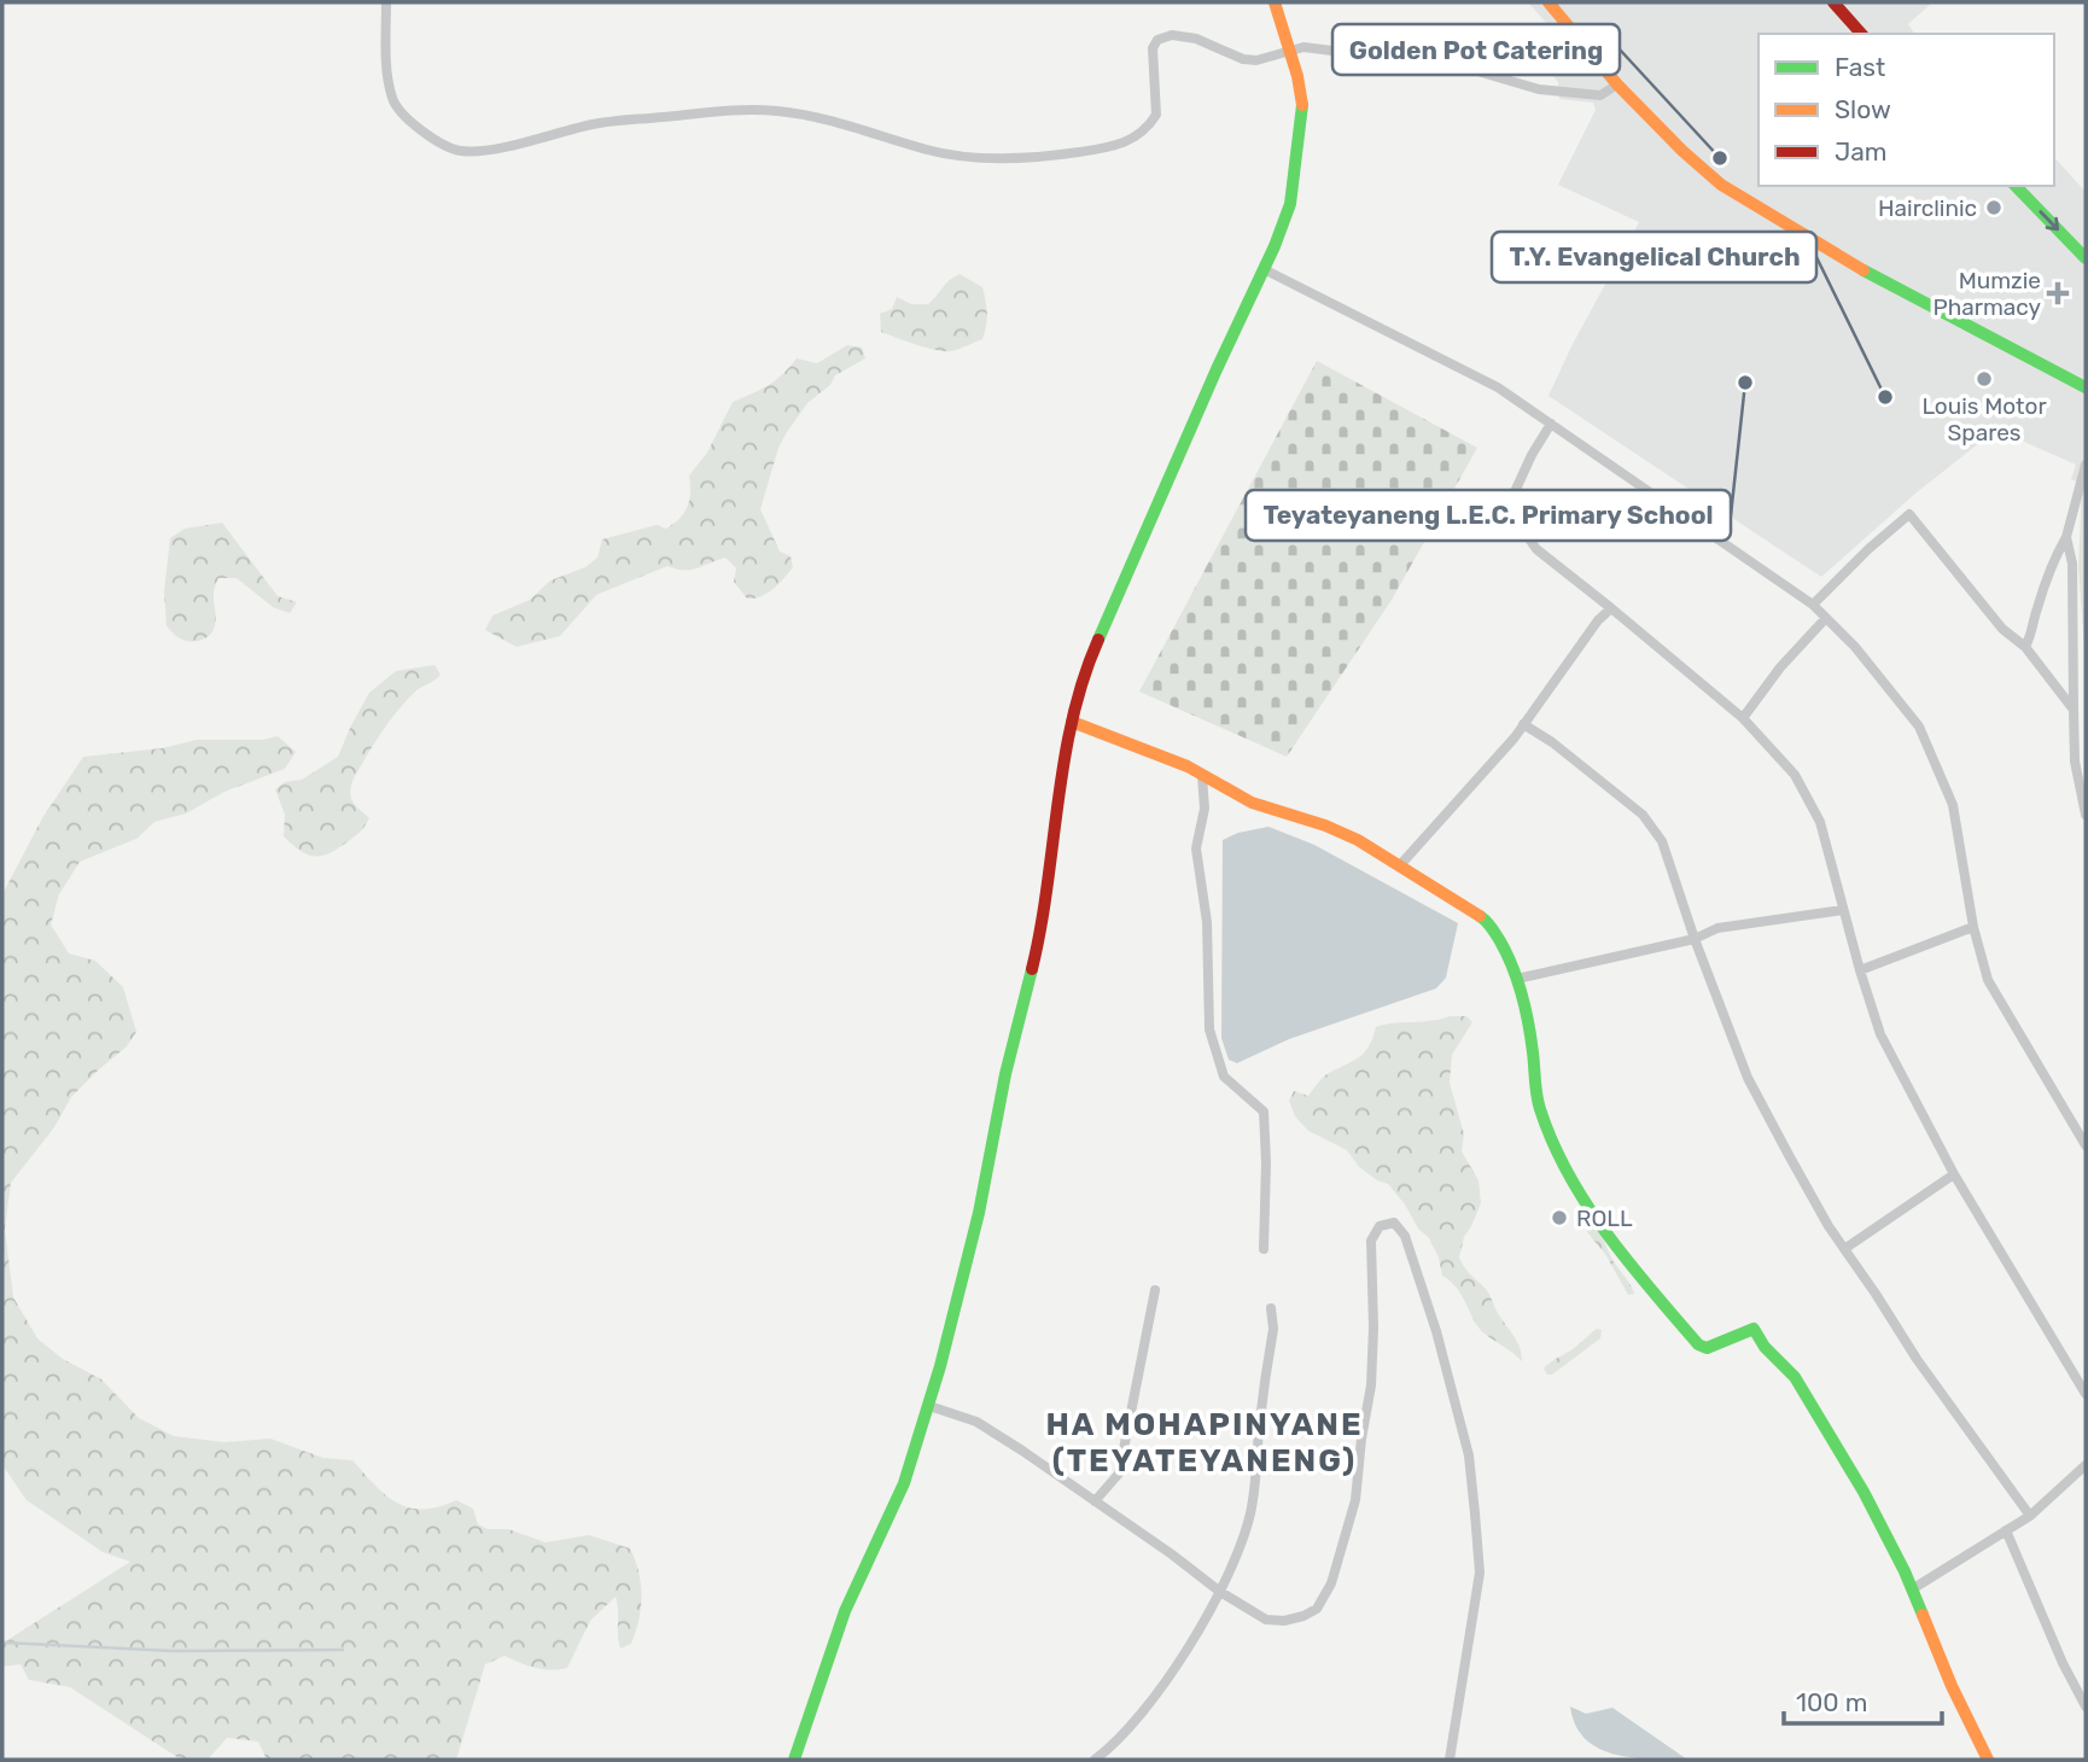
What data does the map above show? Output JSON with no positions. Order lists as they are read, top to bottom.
{
  "districts": ["HA MOHAPINYANE (TEYATEYANENG)"],
  "places": {
    "other": [
      "Golden Pot Catering",
      "Hairclinic",
      "Louis Motor Spares",
      "Teyateyaneng L.E.C. Primary School",
      "T.Y. Evangelical Church",
      "ROLL"
    ],
    "health": ["Mumzie Pharmacy"]
  },
  "legend": ["Fast", "Slow", "Jam"],
  "scale_bar": "100 m"
}
